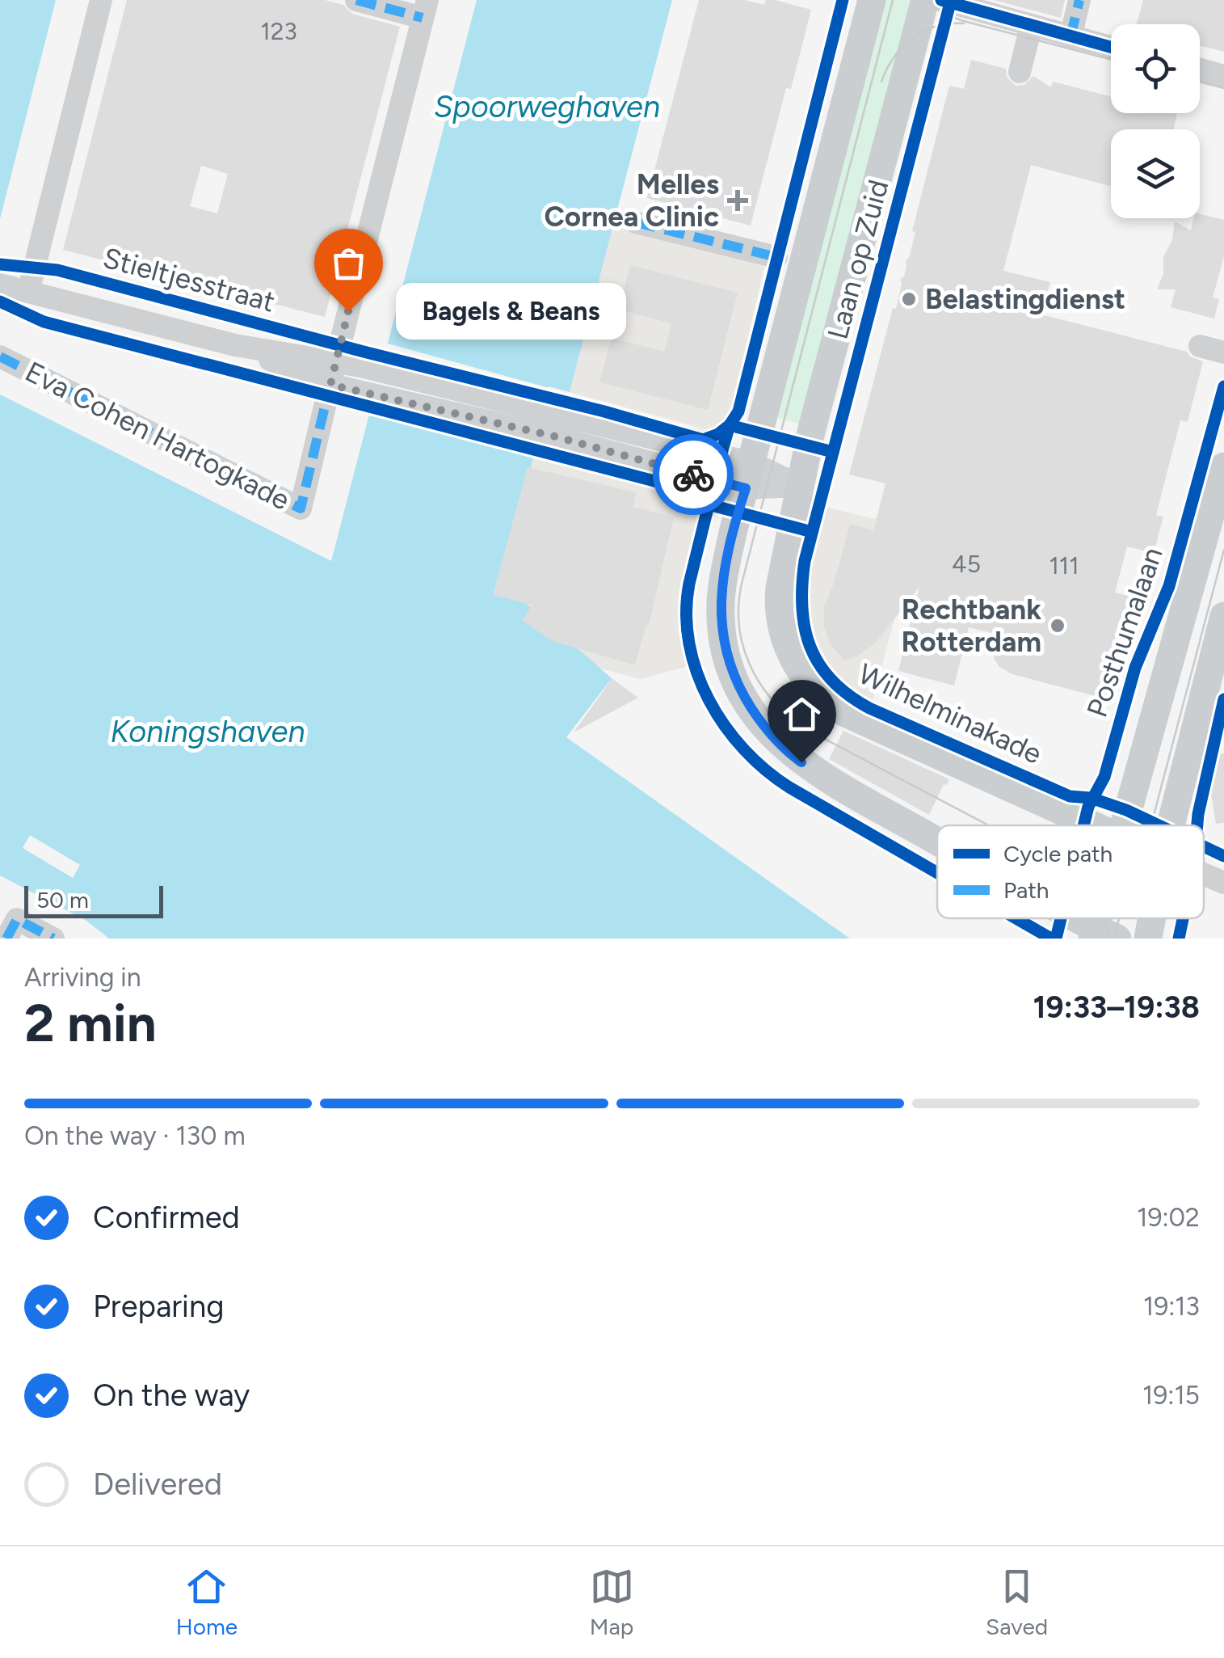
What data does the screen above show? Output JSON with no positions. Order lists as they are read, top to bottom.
{
  "streets": {
    "main road": ["Laan op Zuid", "Posthumalaan", "Wilhelminakade"],
    "street": ["Stieltjesstraat", "Eva Cohen Hartogkade"]
  },
  "crossings": [
    ["Laan op Zuid", "Wilhelminakade"],
    ["Stieltjesstraat", "Eva Cohen Hartogkade"]
  ],
  "water": ["Spoorweghaven", "Koningshaven"],
  "places": {
    "health": ["Melles Cornea Clinic"],
    "other": ["Belastingdienst", "Bagels & Beans", "Rechtbank Rotterdam"]
  },
  "house_numbers": ["123", "45", "111"],
  "legend": ["Cycle path", "Path"],
  "scale_bar": "50 m",
  "page": {
    "bubble": "Bagels & Beans",
    "scale": "50 m",
    "heading": ["2 min", "Arriving in", "19:33–19:38"],
    "bar": "On the way · 130 m",
    "list": [
      ["Confirmed", "19:02"],
      ["Preparing", "19:13"],
      ["On the way", "19:15"],
      "Delivered"
    ],
    "tabs": ["Home", "Map", "Saved"]
  }
}
